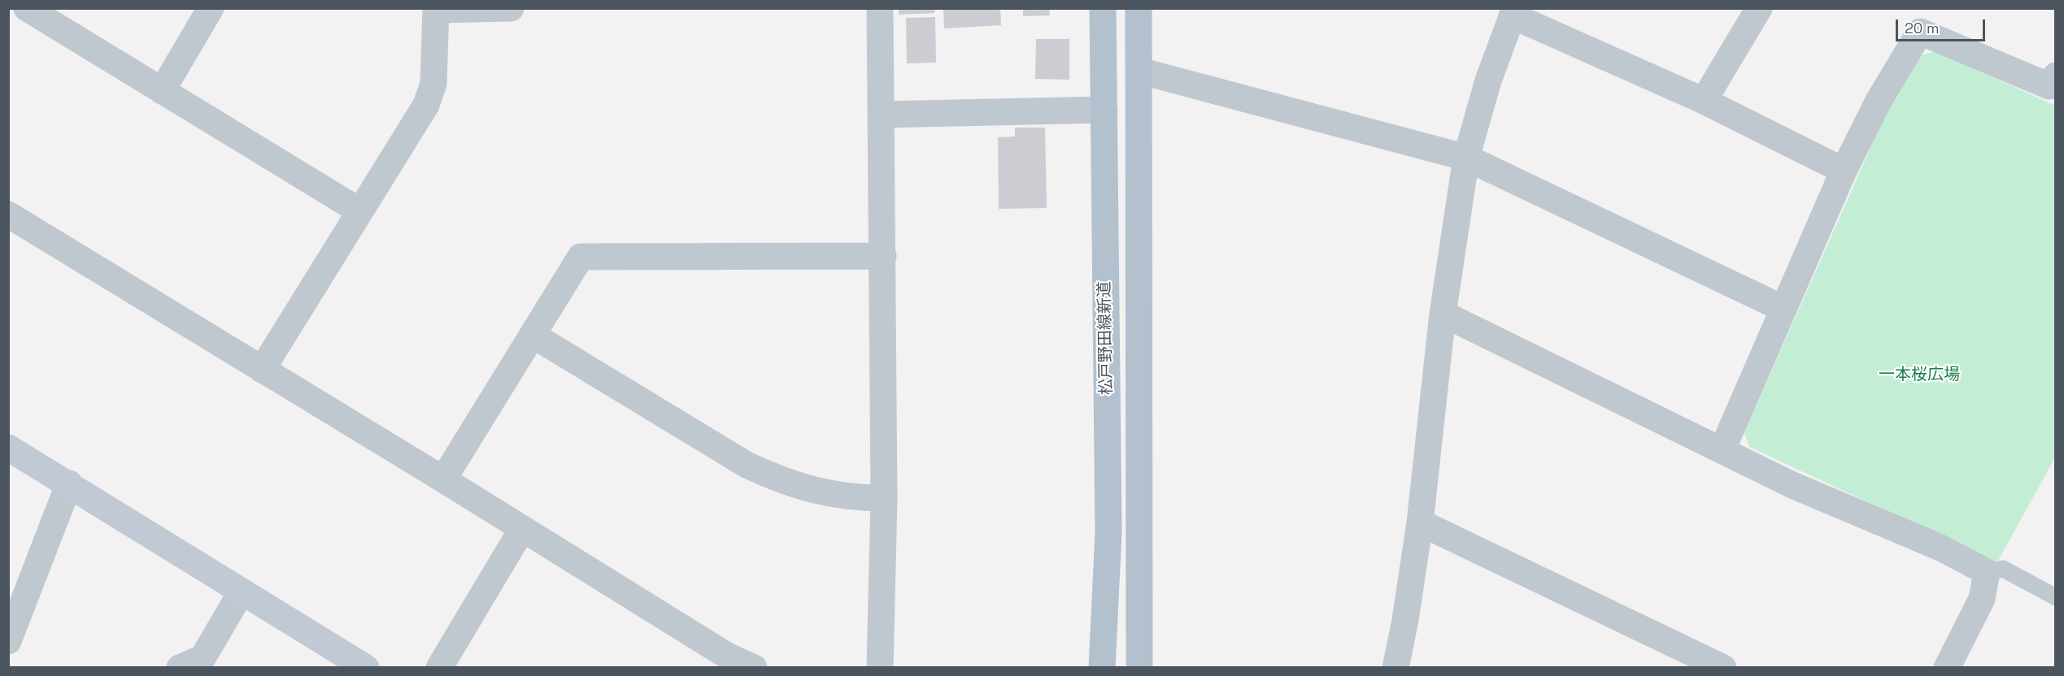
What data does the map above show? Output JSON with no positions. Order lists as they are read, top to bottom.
{
  "streets": {
    "main road": ["松戸野田線新道"]
  },
  "parks": ["一本桜広場"],
  "scale_bar": "20 m"
}
